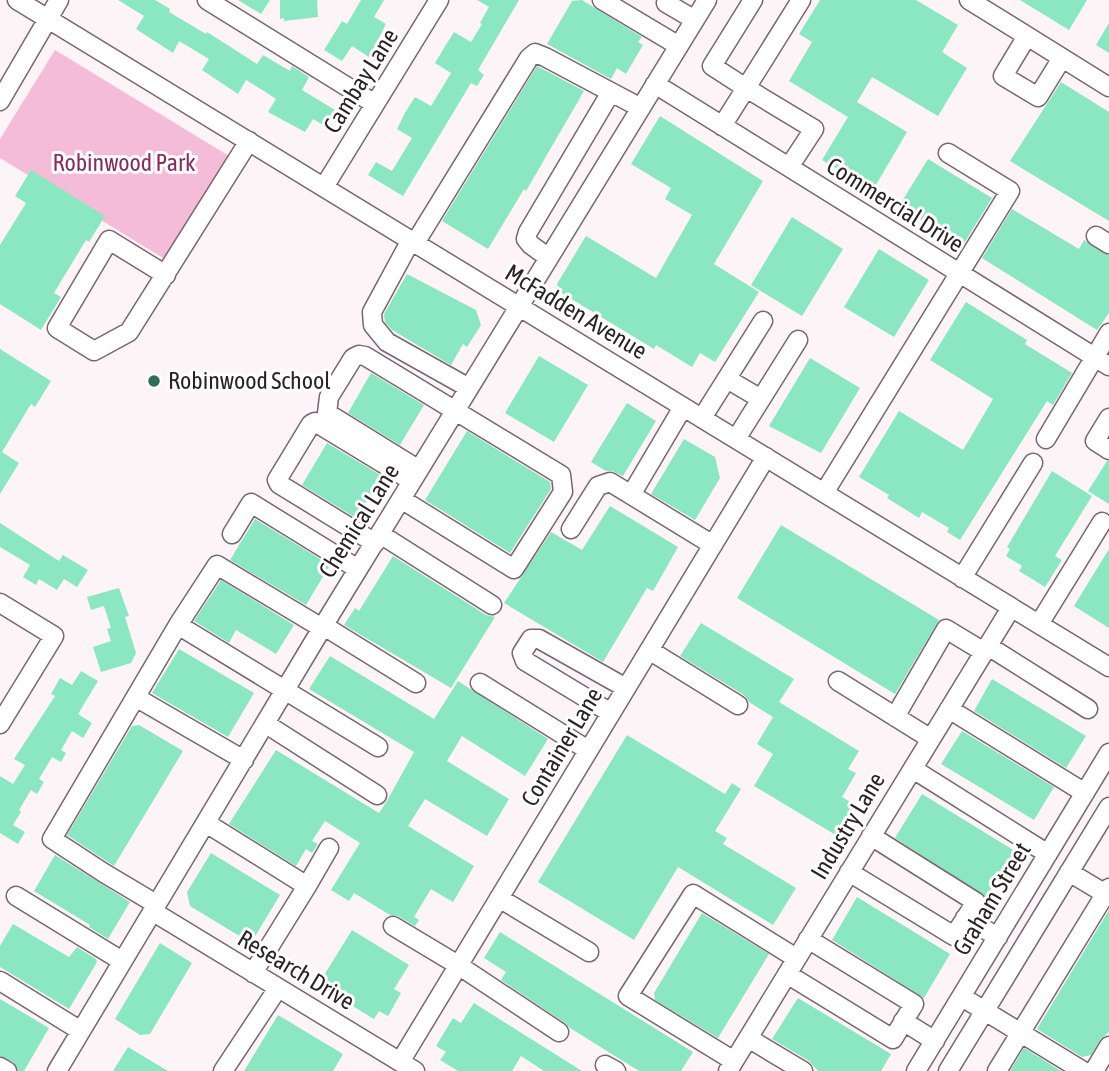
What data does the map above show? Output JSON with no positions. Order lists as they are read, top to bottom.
{
  "streets": {
    "street": [
      "Cambay Lane",
      "Commercial Drive",
      "McFadden Avenue",
      "Chemical Lane",
      "Container Lane",
      "Industry Lane",
      "Graham Street",
      "Research Drive"
    ]
  },
  "crossings": [
    ["Cambay Lane", "McFadden Avenue"],
    ["Commercial Drive", "Chemical Lane"],
    ["McFadden Avenue", "Chemical Lane"],
    ["McFadden Avenue", "Container Lane"],
    ["McFadden Avenue", "Industry Lane"],
    ["Chemical Lane", "Research Drive"],
    ["Container Lane", "Research Drive"]
  ],
  "parks": ["Robinwood Park"],
  "places": ["Robinwood School"]
}
